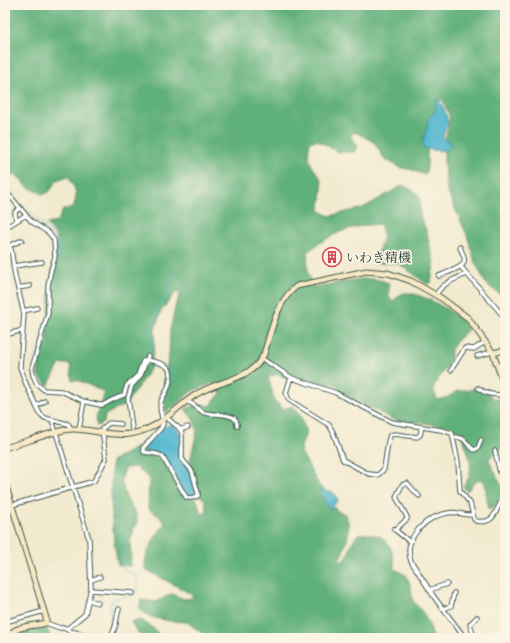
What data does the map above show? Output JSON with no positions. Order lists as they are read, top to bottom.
{
  "places": {
    "building": ["いわき精機"]
  }
}
